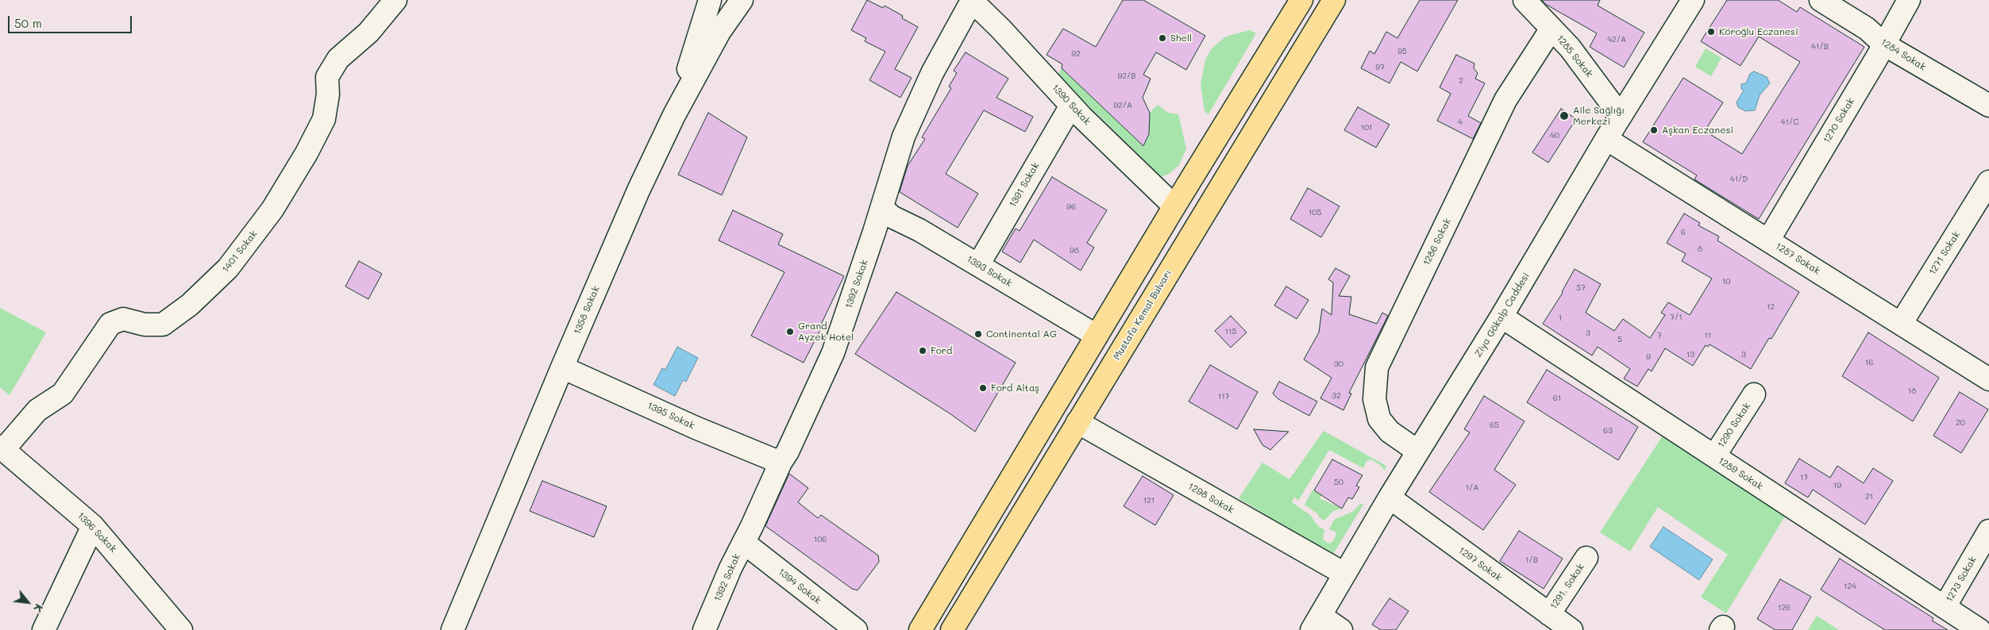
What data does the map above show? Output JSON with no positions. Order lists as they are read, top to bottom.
{
  "streets": {
    "highway": ["Mustafa Kemal Bulvarı"],
    "street": [
      "1284 Sokak",
      "1285 Sokak",
      "1390 Sokak",
      "1270 Sokak",
      "1391 Sokak",
      "1286 Sokak",
      "1401 Sokak",
      "1271 Sokak",
      "1287 Sokak",
      "1393 Sokak",
      "1392 Sokak",
      "1358 Sokak",
      "Ziya Gökalp Caddesi",
      "1395 Sokak",
      "1290 Sokak",
      "1289 Sokak",
      "1298 Sokak",
      "1396 Sokak",
      "1297 Sokak",
      "1273 Sokak",
      "1394 Sokak",
      "1291. Sokak"
    ]
  },
  "crossings": [
    ["1284 Sokak", "1270 Sokak"],
    ["1285 Sokak", "1286 Sokak"],
    ["1285 Sokak", "Ziya Gökalp Caddesi"],
    ["1390 Sokak", "1391 Sokak"],
    ["1390 Sokak", "1392 Sokak"],
    ["1270 Sokak", "1287 Sokak"],
    ["1391 Sokak", "1393 Sokak"],
    ["1286 Sokak", "Ziya Gökalp Caddesi"],
    ["1401 Sokak", "1396 Sokak"],
    ["1271 Sokak", "1287 Sokak"],
    ["1287 Sokak", "Ziya Gökalp Caddesi"],
    ["1393 Sokak", "1392 Sokak"],
    ["1392 Sokak", "1395 Sokak"],
    ["1392 Sokak", "1394 Sokak"],
    ["1358 Sokak", "1395 Sokak"],
    ["Mustafa Kemal Bulvarı", "1298 Sokak"],
    ["Ziya Gökalp Caddesi", "1289 Sokak"],
    ["Ziya Gökalp Caddesi", "1298 Sokak"],
    ["Ziya Gökalp Caddesi", "1297 Sokak"],
    ["1290 Sokak", "1289 Sokak"],
    ["1289 Sokak", "1273 Sokak"],
    ["1297 Sokak", "1291. Sokak"]
  ],
  "places": [
    "Köroğlu Eczanesi",
    "Shell",
    "Aile Sağlığı Merkezi",
    "Aşkan Eczanesi",
    "Grand Ayzek Hotel",
    "Continental AG",
    "Ford",
    "Ford Altaş"
  ],
  "house_numbers": [
    "42/A",
    "41/B",
    "95",
    "92",
    "97",
    "92/B",
    "2",
    "92/A",
    "4",
    "41/C",
    "101",
    "40",
    "41/D",
    "96",
    "105",
    "6",
    "8",
    "98",
    "10",
    "57",
    "12",
    "7/1",
    "1",
    "115",
    "3",
    "7",
    "11",
    "5",
    "13",
    "3",
    "9",
    "16",
    "30",
    "18",
    "32",
    "117",
    "61",
    "20",
    "65",
    "63",
    "17",
    "50",
    "19",
    "1/A",
    "21",
    "121",
    "106",
    "1/B",
    "124",
    "126"
  ],
  "scale_bar": "50 m",
  "north": "bottom right"
}
